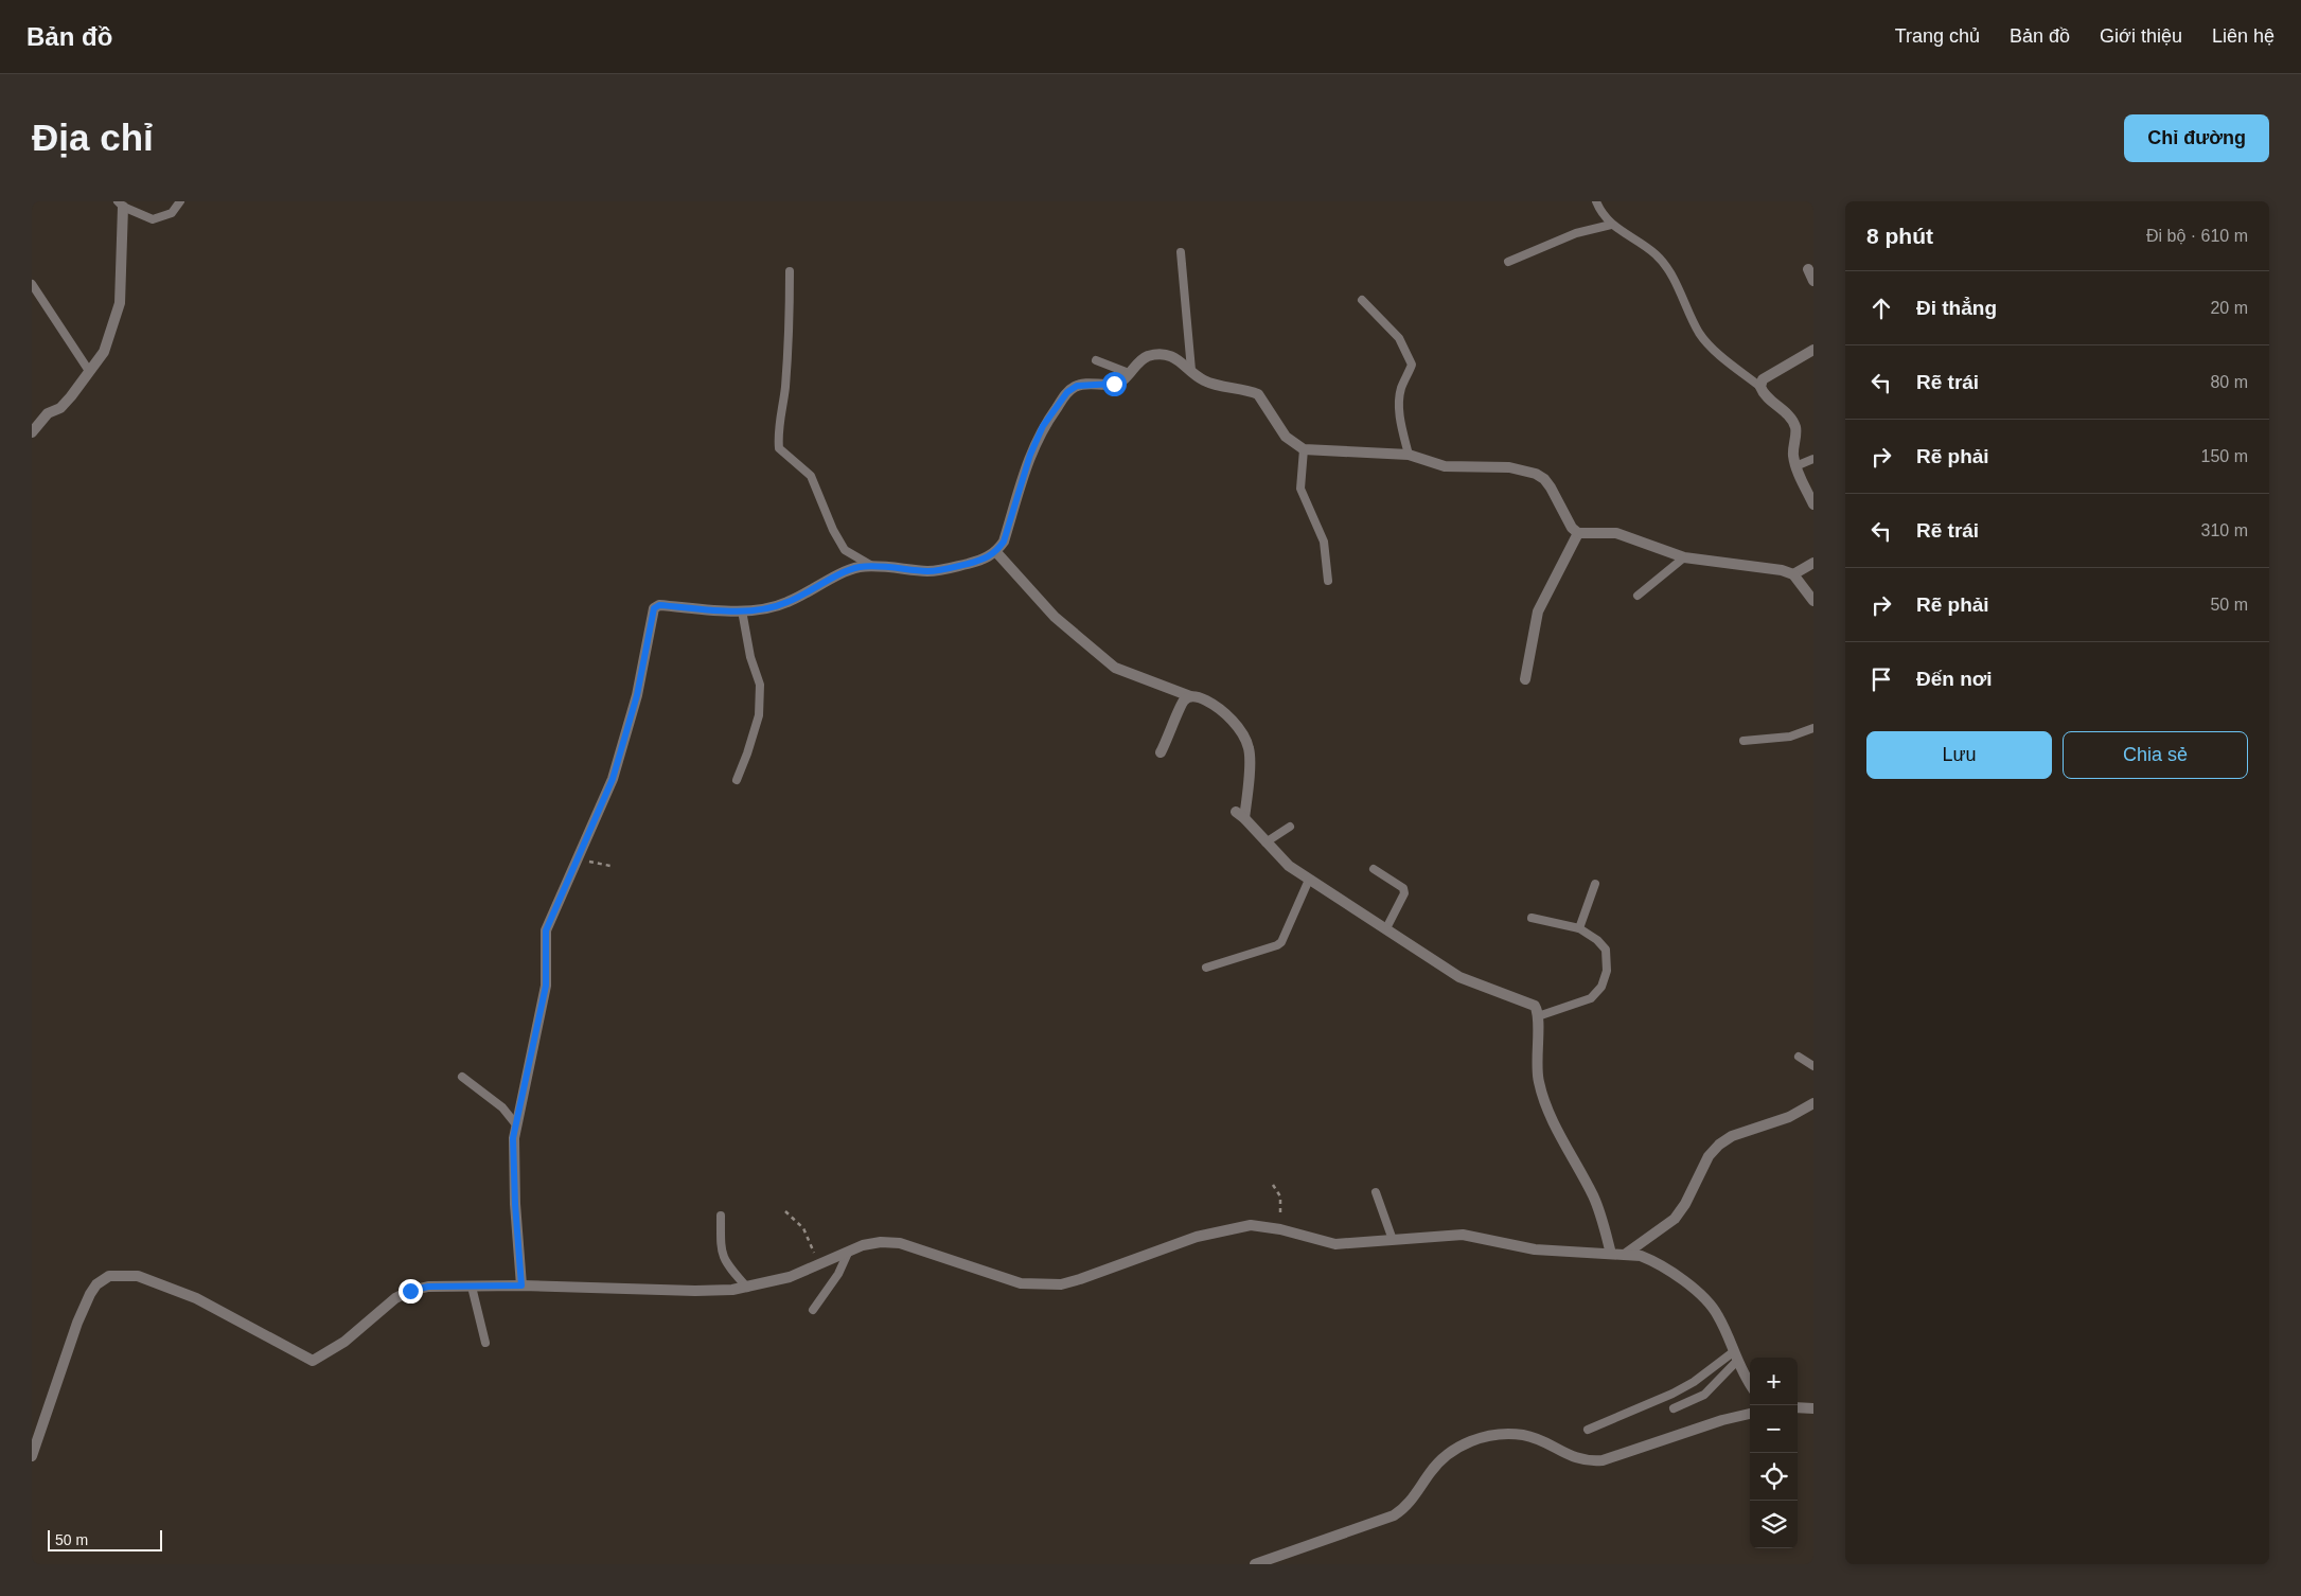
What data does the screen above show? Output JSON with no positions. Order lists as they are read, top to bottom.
{
  "scale_bar": "50 m",
  "page": {
    "header": "Bản đồ",
    "nav": [
      "Trang chủ",
      "Bản đồ",
      "Giới thiệu",
      "Liên hệ"
    ],
    "buttons": [
      "Chỉ đường",
      ["Lưu", "Chia sẻ"]
    ],
    "title": "Địa chỉ",
    "heading": ["8 phút", "Đi bộ · 610 m"],
    "list": [
      ["Đi thẳng", "20 m"],
      ["Rẽ trái", "80 m"],
      ["Rẽ phải", "150 m"],
      ["Rẽ trái", "310 m"],
      ["Rẽ phải", "50 m"],
      "Đến nơi"
    ],
    "map_buttons": ["+", "−"],
    "scale": "50 m"
  }
}
